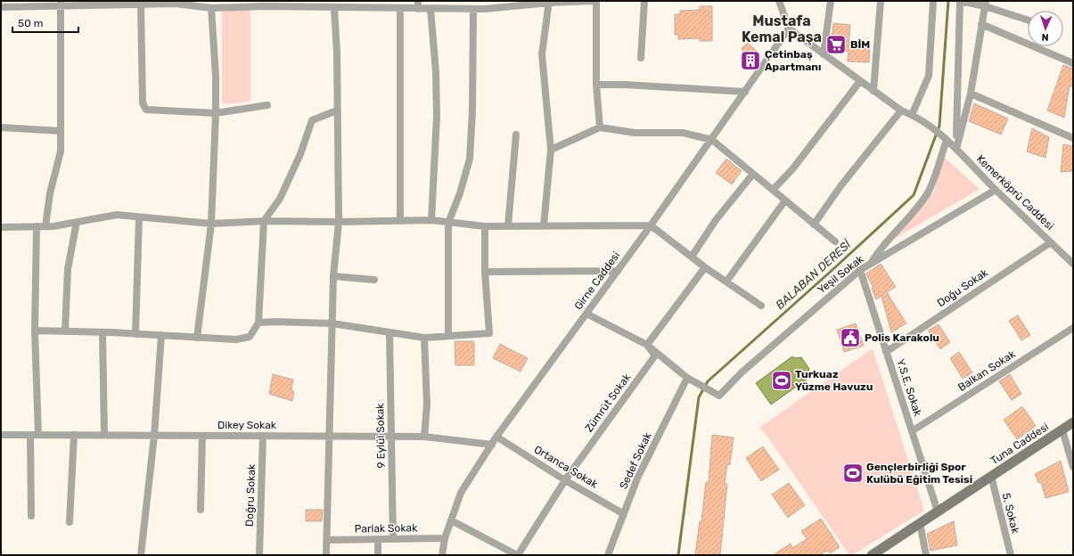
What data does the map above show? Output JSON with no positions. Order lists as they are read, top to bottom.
{
  "streets": {
    "street": [
      "Kemerköprü Caddesi",
      "Yeşil Sokak",
      "Girne Caddesi",
      "Doğu Sokak",
      "Balkan Sokak",
      "Y.S.E. Sokak",
      "Zümrüt Sokak",
      "Dikey Sokak",
      "9 Eylül Sokak",
      "Tuna Caddesi",
      "Sedef Sokak",
      "Ortanca Sokak",
      "Doğru Sokak",
      "5. Sokak",
      "Parlak Sokak"
    ]
  },
  "crossings": [
    ["Kemerköprü Caddesi", "Yeşil Sokak"],
    ["Kemerköprü Caddesi", "Doğu Sokak"],
    ["Yeşil Sokak", "Y.S.E. Sokak"],
    ["Yeşil Sokak", "Sedef Sokak"],
    ["Girne Caddesi", "Dikey Sokak"],
    ["Girne Caddesi", "Ortanca Sokak"],
    ["Girne Caddesi", "Parlak Sokak"],
    ["Doğu Sokak", "Y.S.E. Sokak"],
    ["Balkan Sokak", "Y.S.E. Sokak"],
    ["Y.S.E. Sokak", "Tuna Caddesi"],
    ["Zümrüt Sokak", "Ortanca Sokak"],
    ["Dikey Sokak", "9 Eylül Sokak"],
    ["Dikey Sokak", "Doğru Sokak"],
    ["9 Eylül Sokak", "Parlak Sokak"],
    ["Tuna Caddesi", "5. Sokak"],
    ["Sedef Sokak", "Ortanca Sokak"]
  ],
  "districts": ["Mustafa Kemal Paşa"],
  "water": ["BALABAN DERESİ"],
  "places": {
    "supermarket": ["BİM"],
    "building": ["Çetinbaş Apartmanı"],
    "public building": ["Polis Karakolu"],
    "sports": ["Turkuaz Yüzme Havuzu", "Gençlerbirliği Spor Kulübü Eğitim Tesisi"]
  },
  "scale_bar": "50 m",
  "north": "bottom"
}
